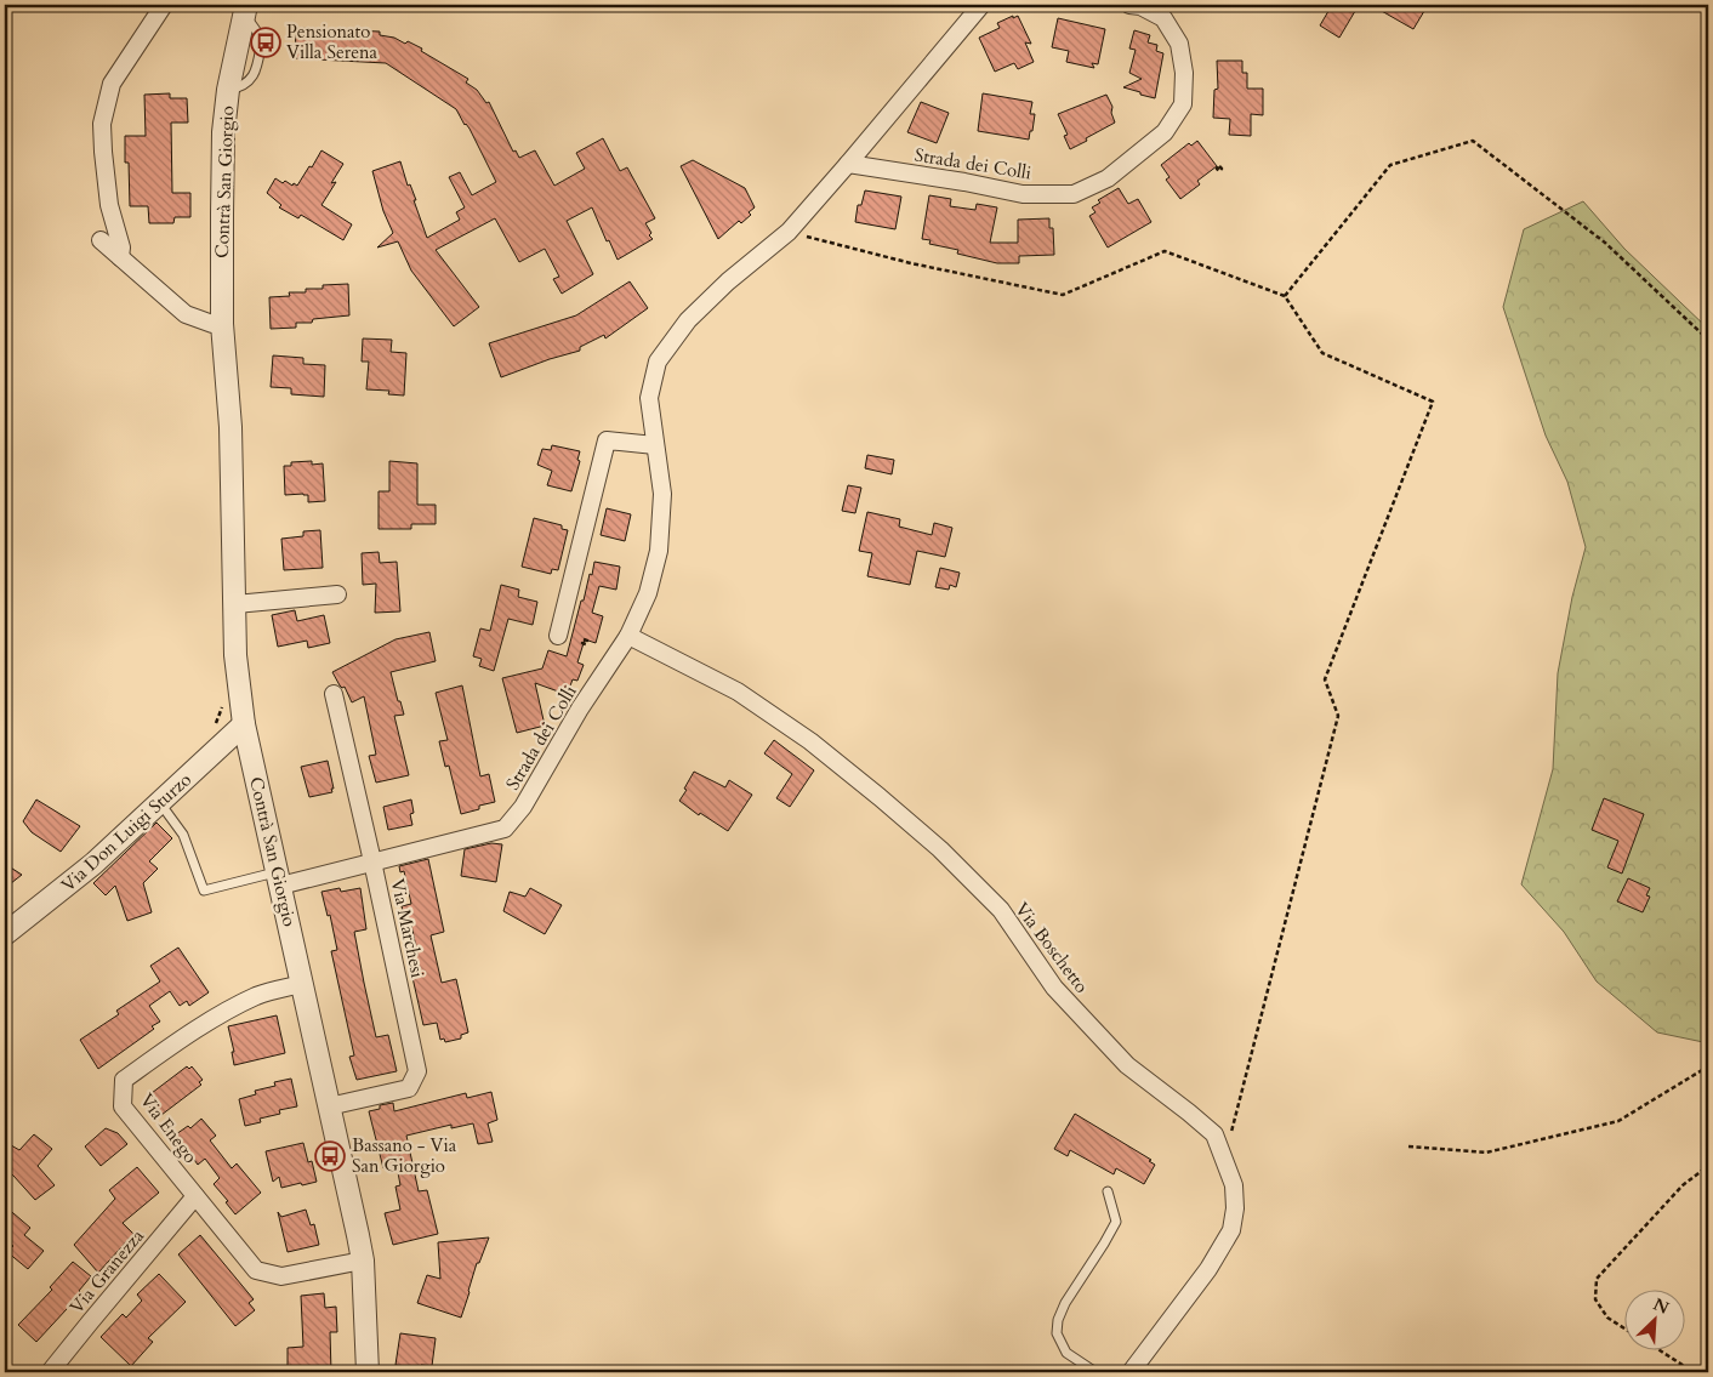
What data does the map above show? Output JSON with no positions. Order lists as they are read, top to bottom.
{
  "streets": {
    "street": [
      "Strada dei Colli",
      "Contrà San Giorgio",
      "Via Don Luigi Sturzo",
      "Via Marchesi",
      "Via Boschetto",
      "Via Enego",
      "Via Granezza"
    ]
  },
  "crossings": [
    ["Strada dei Colli", "Contrà San Giorgio"],
    ["Strada dei Colli", "Via Marchesi"],
    ["Strada dei Colli", "Via Boschetto"],
    ["Contrà San Giorgio", "Via Don Luigi Sturzo"],
    ["Contrà San Giorgio", "Via Marchesi"],
    ["Contrà San Giorgio", "Via Enego"],
    ["Via Enego", "Via Granezza"]
  ],
  "places": {
    "bus stop": ["Pensionato Villa Serena", "Bassano - Via San Giorgio"]
  },
  "north": "top right"
}
